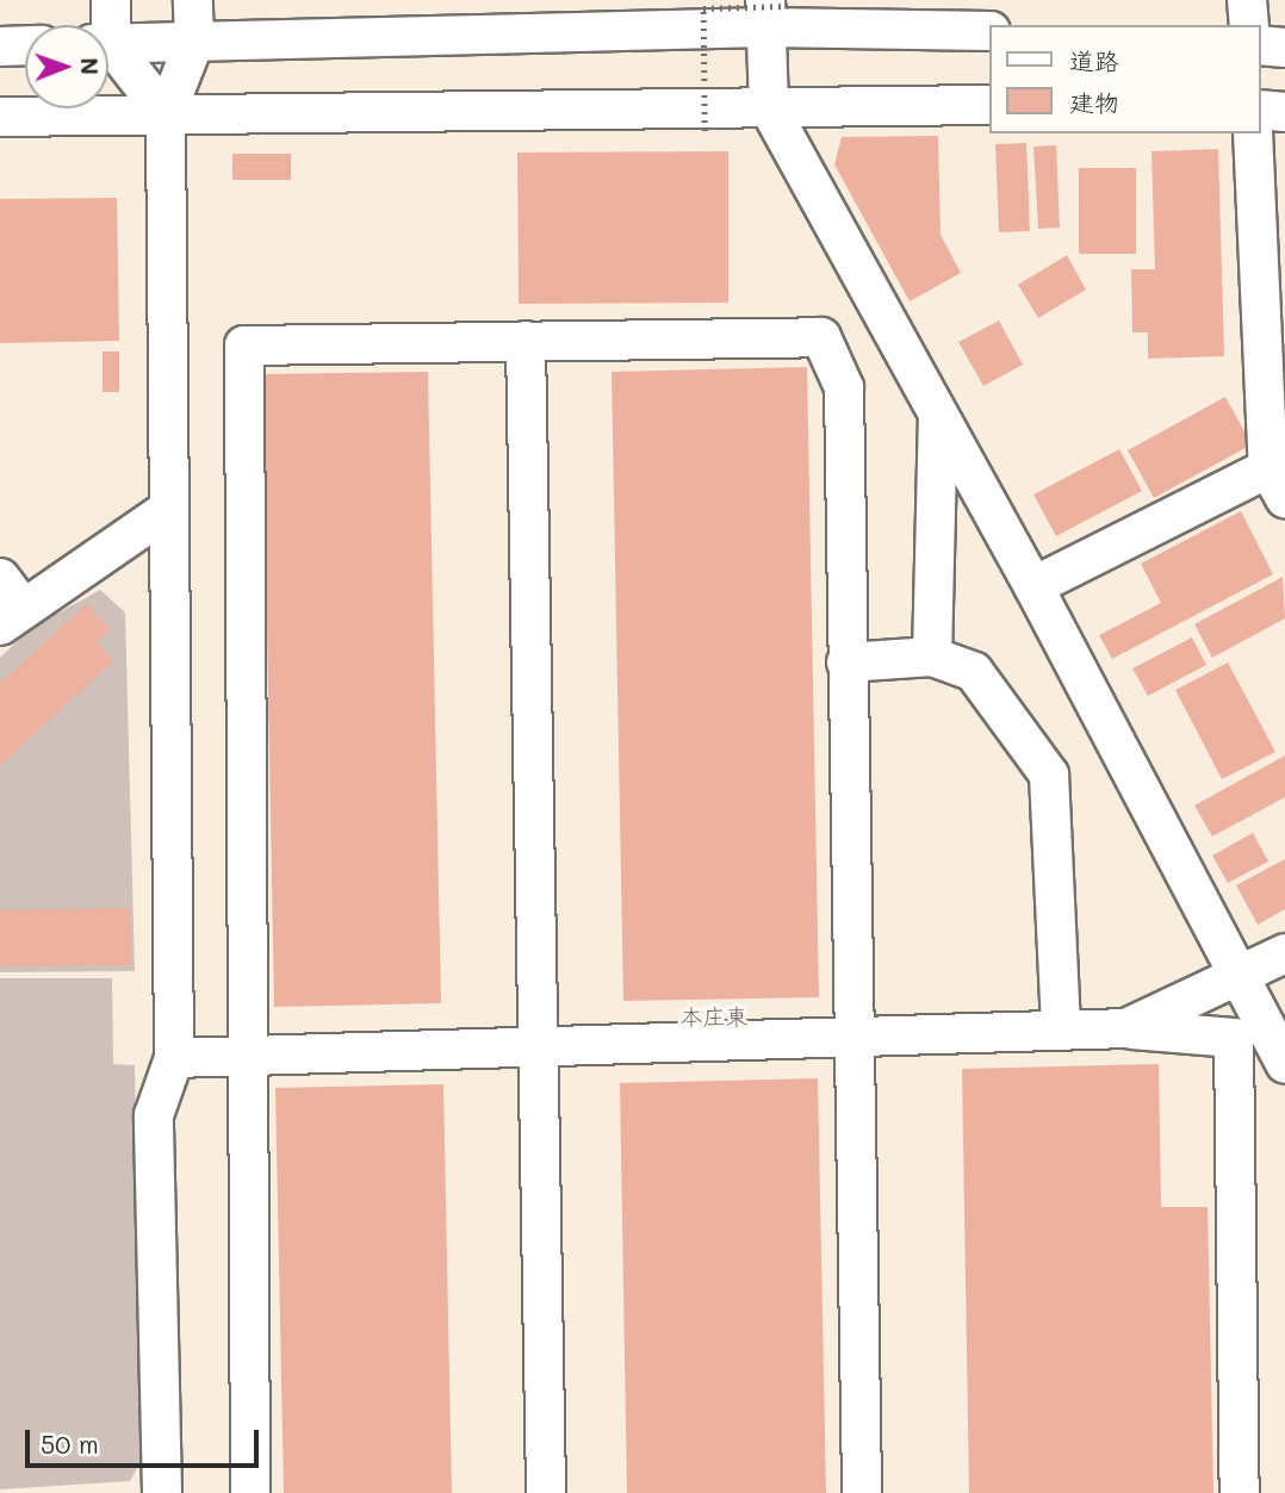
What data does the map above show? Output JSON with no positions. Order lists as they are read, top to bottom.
{
  "districts": ["本庄東"],
  "legend": ["道路", "建物"],
  "scale_bar": "50 m",
  "north": "right"
}
